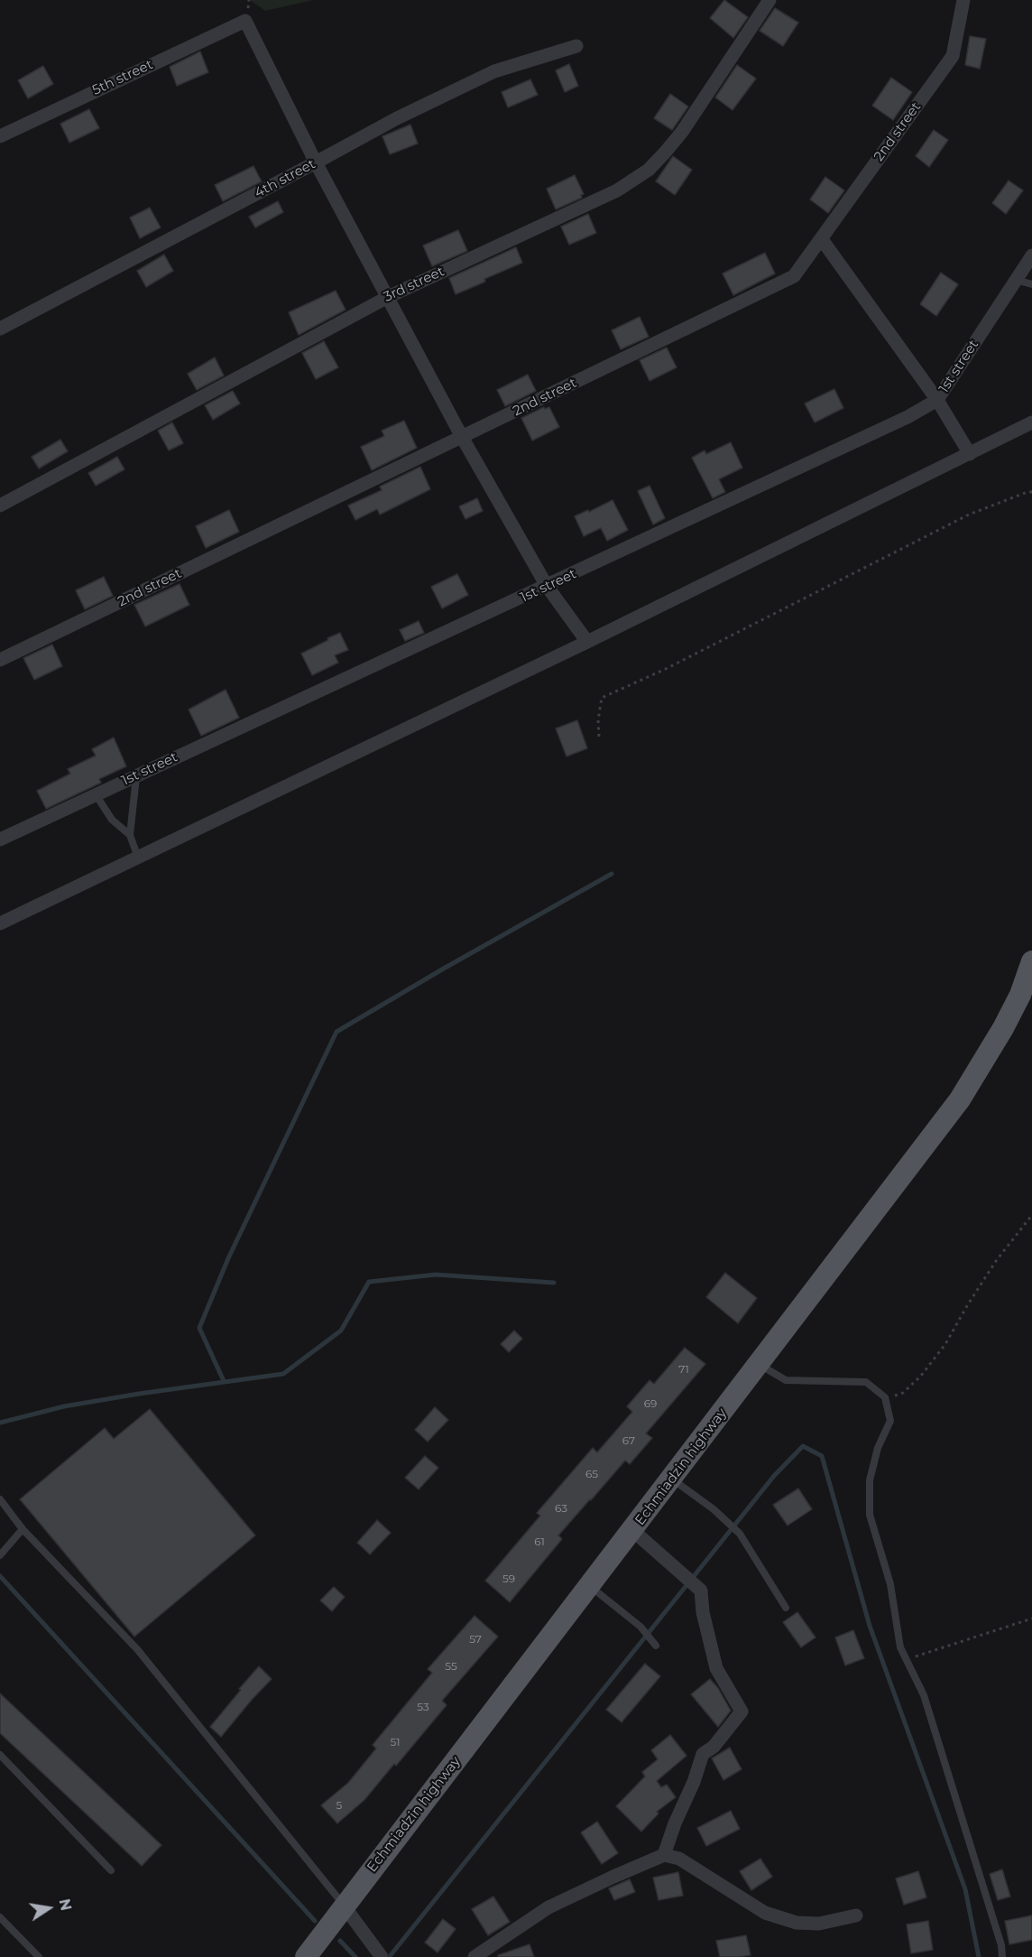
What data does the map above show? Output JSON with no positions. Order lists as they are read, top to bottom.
{
  "streets": {
    "main road": ["Echmiadzin highway"],
    "street": [
      "5th street",
      "2nd street",
      "4th street",
      "3rd street",
      "1st street"
    ]
  },
  "crossings": [
    ["5th street", "4th street"]
  ],
  "house_numbers": [
    "71",
    "69",
    "67",
    "65",
    "63",
    "61",
    "59",
    "57",
    "55",
    "53",
    "51",
    "5"
  ],
  "north": "right"
}
